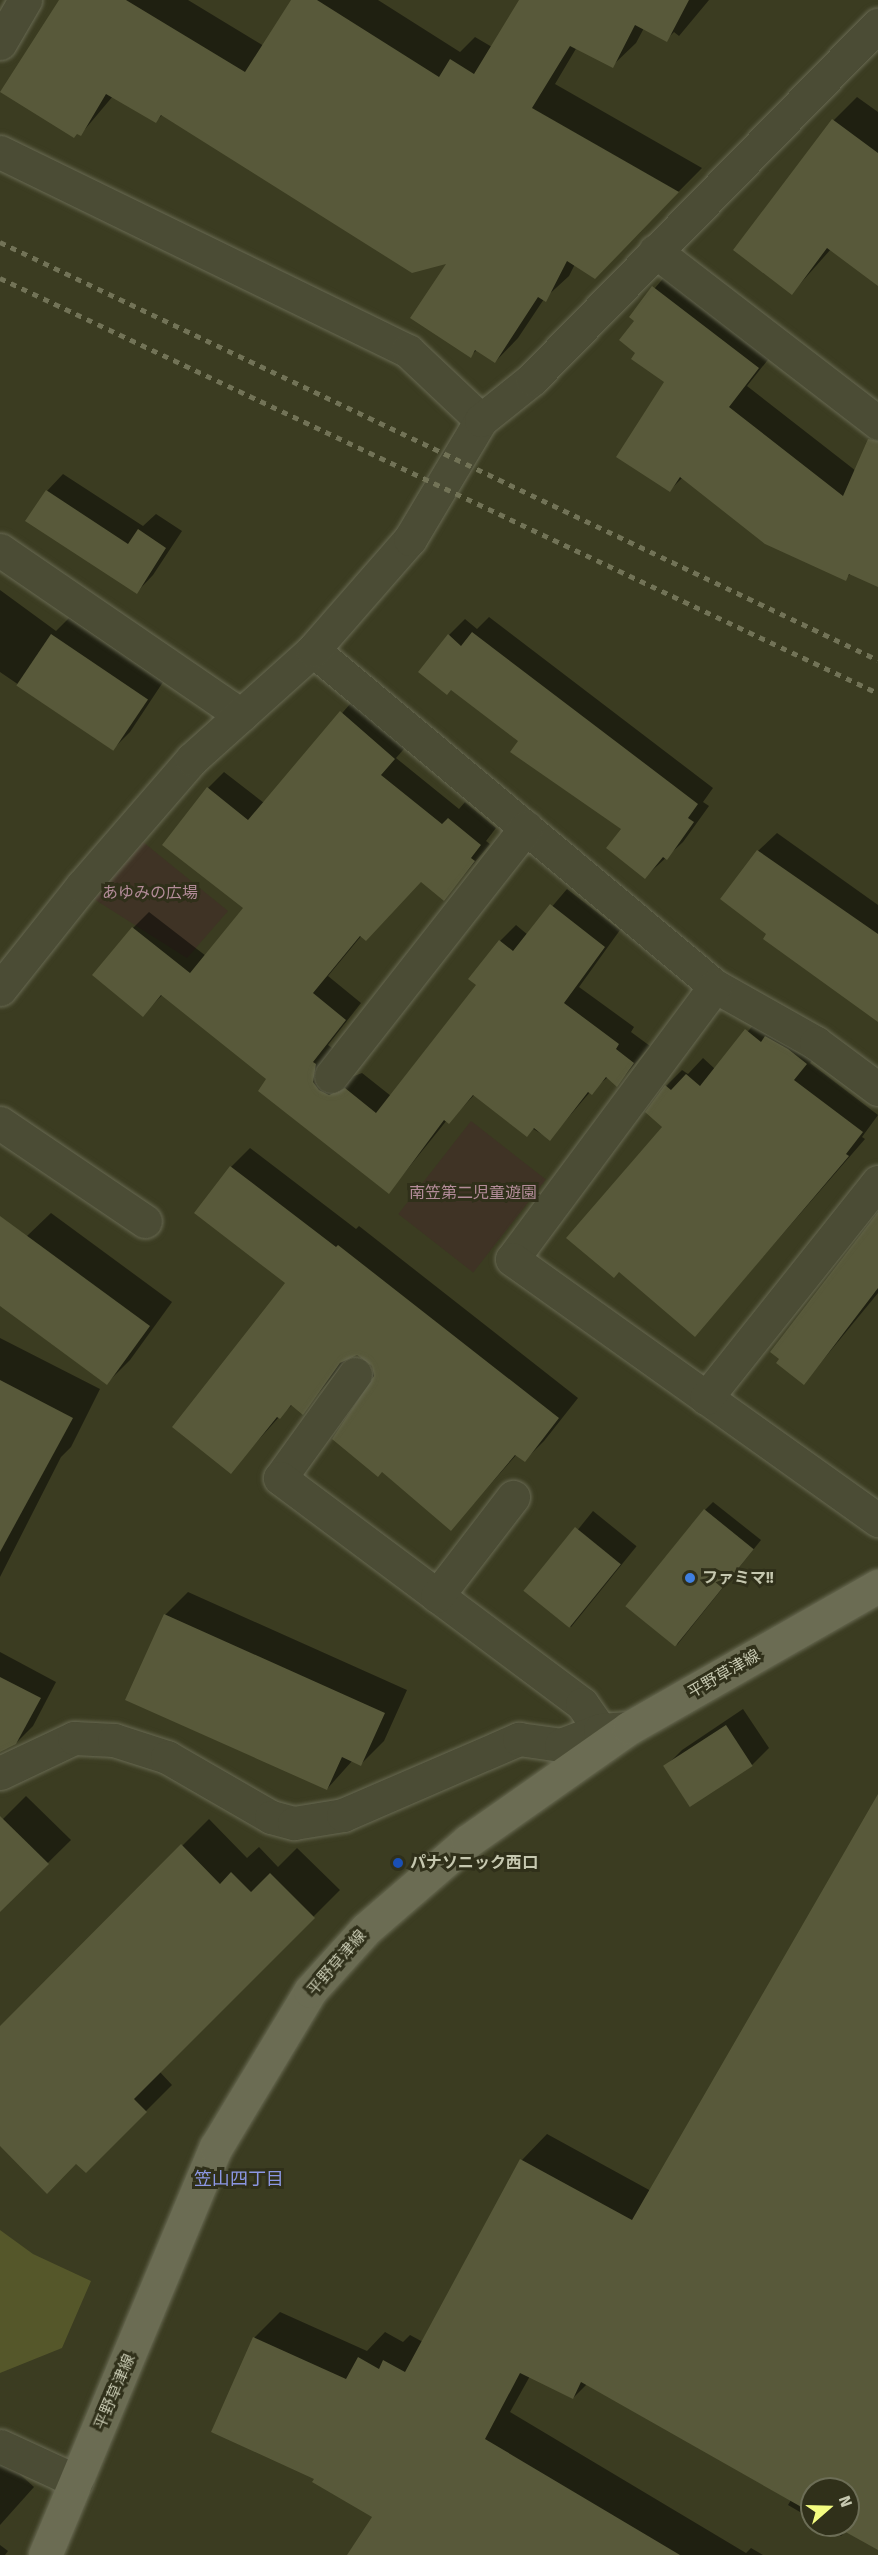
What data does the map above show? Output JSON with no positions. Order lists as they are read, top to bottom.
{
  "streets": {
    "main road": ["平野草津線"]
  },
  "districts": ["笠山四丁目"],
  "parks": ["あゆみの広場", "南笠第二児童遊園"],
  "places": ["ファミマ!!", "パナソニック西口"],
  "north": "right"
}
